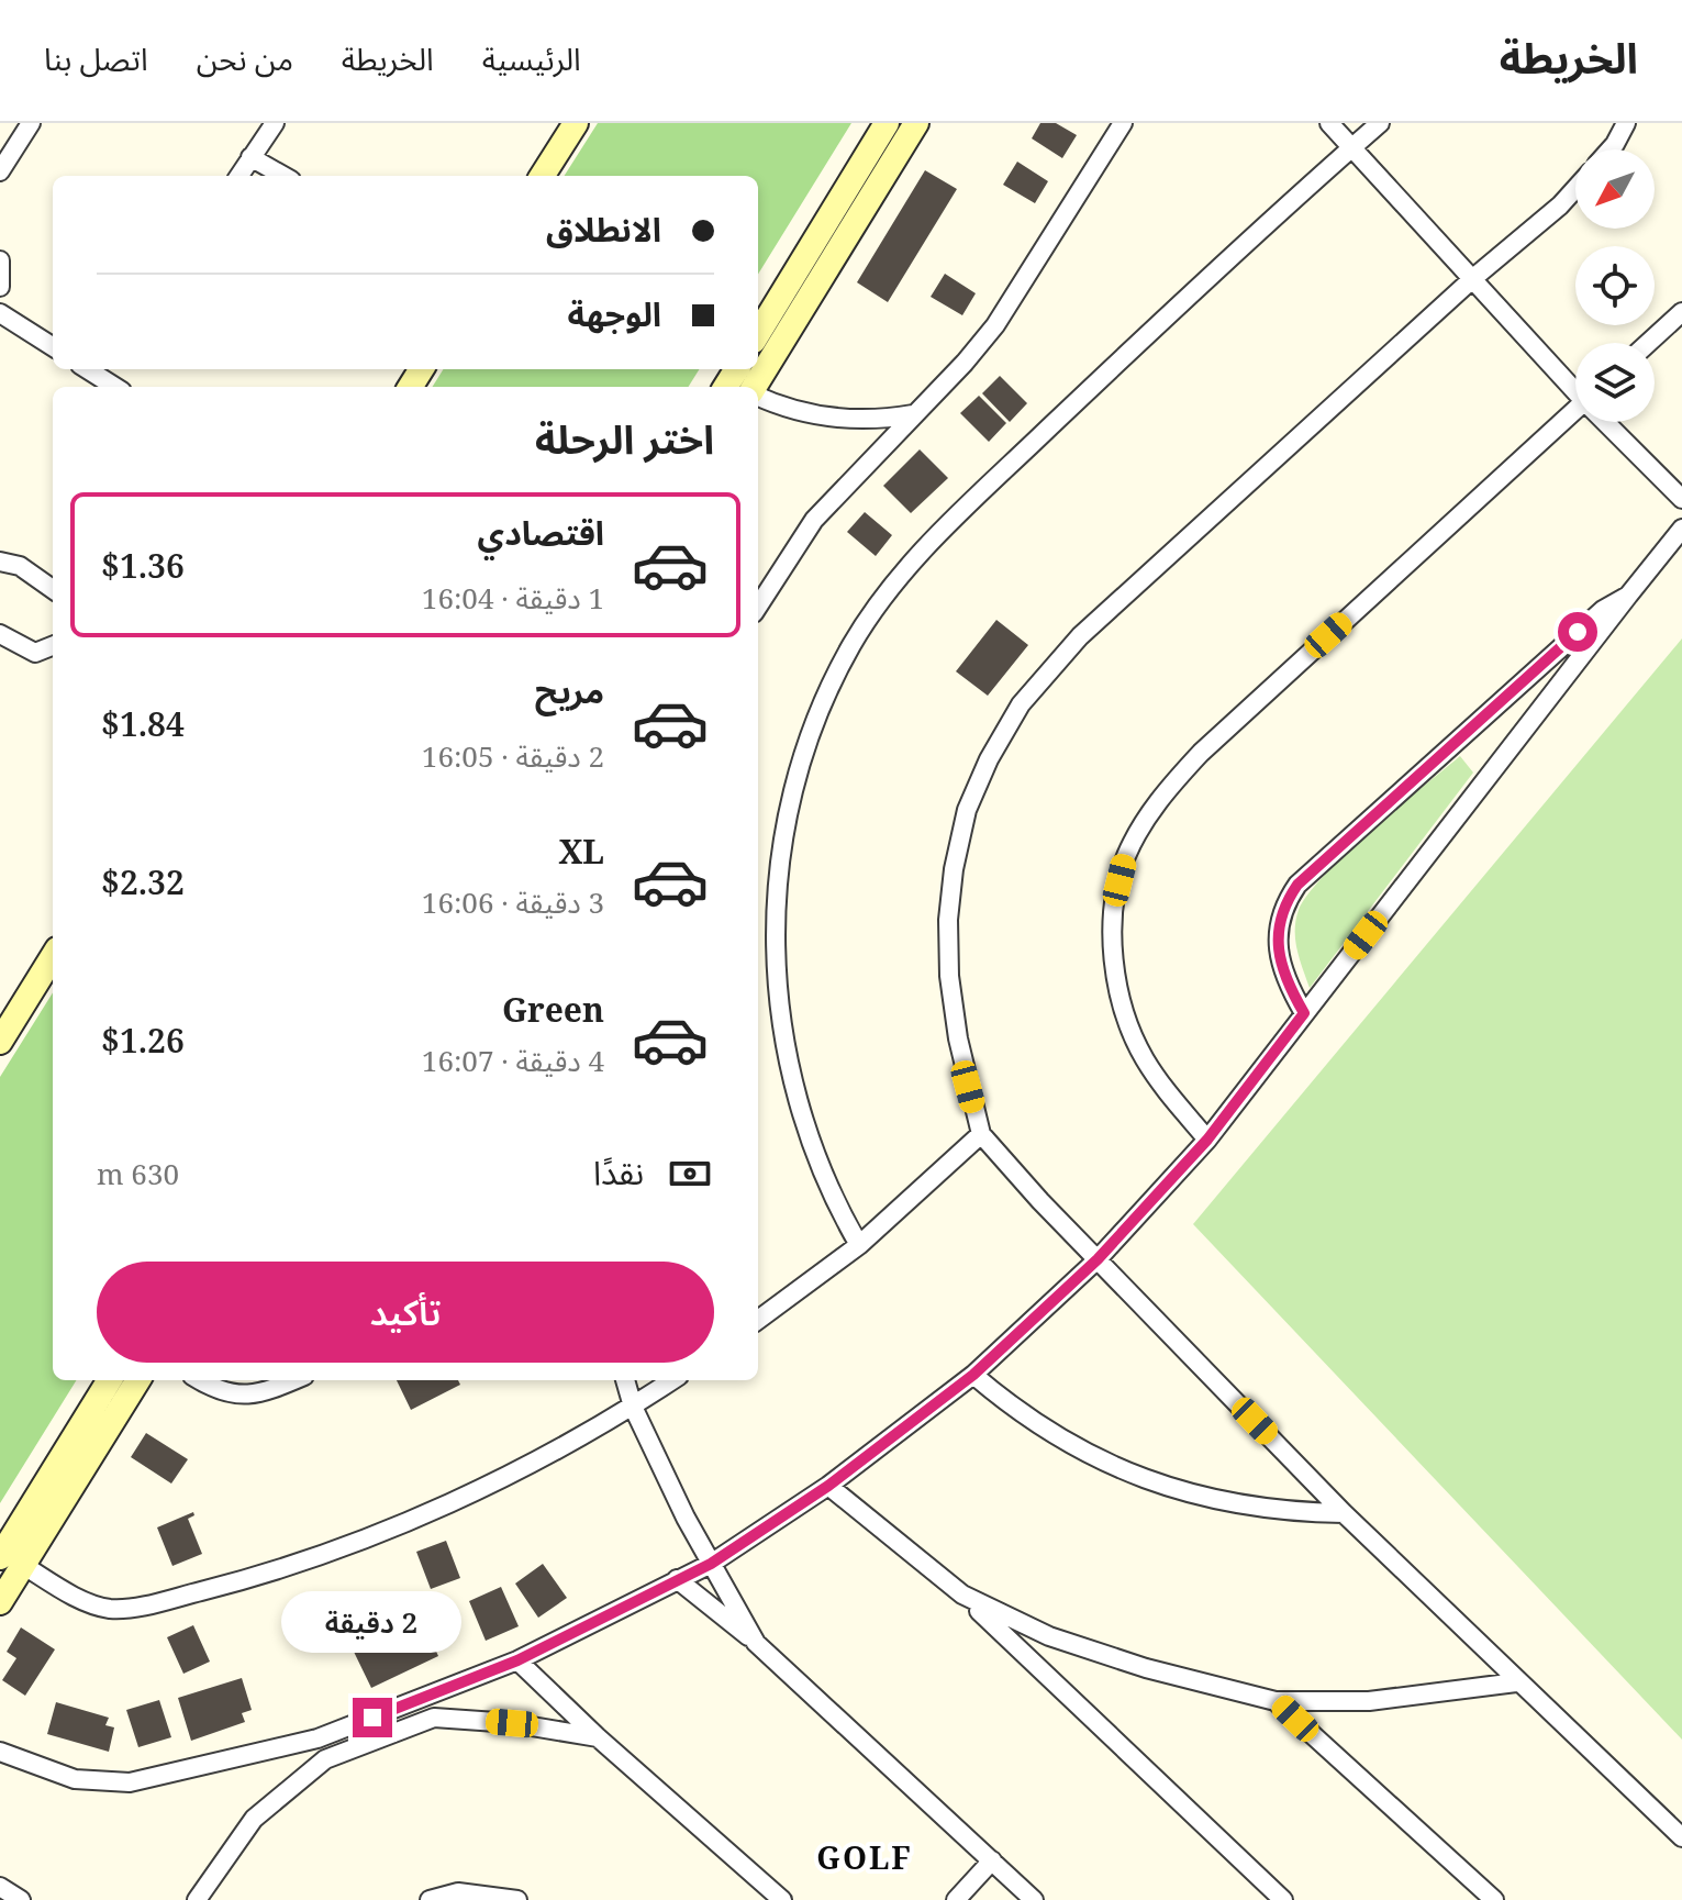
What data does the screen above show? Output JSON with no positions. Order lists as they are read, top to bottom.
{
  "districts": ["GOLF"],
  "north": "bottom left",
  "page": {
    "header": "الخريطة",
    "nav": [
      "الرئيسية",
      "الخريطة",
      "من نحن",
      "اتصل بنا"
    ],
    "banner": ["الانطلاق", "الوجهة"],
    "heading": "اختر الرحلة",
    "list": [
      {
        "name": "اقتصادي",
        "note": "1 دقيقة · 16:04",
        "value": "$1.36"
      },
      {
        "name": "مريح",
        "note": "2 دقيقة · 16:05",
        "value": "$1.84"
      },
      {
        "name": "XL",
        "note": "3 دقيقة · 16:06",
        "value": "$2.32"
      },
      {
        "name": "Green",
        "note": "4 دقيقة · 16:07",
        "value": "$1.26"
      }
    ],
    "pay": ["نقدًا", "630 m"],
    "buttons": "تأكيد",
    "bubble": "2 دقيقة"
  }
}
